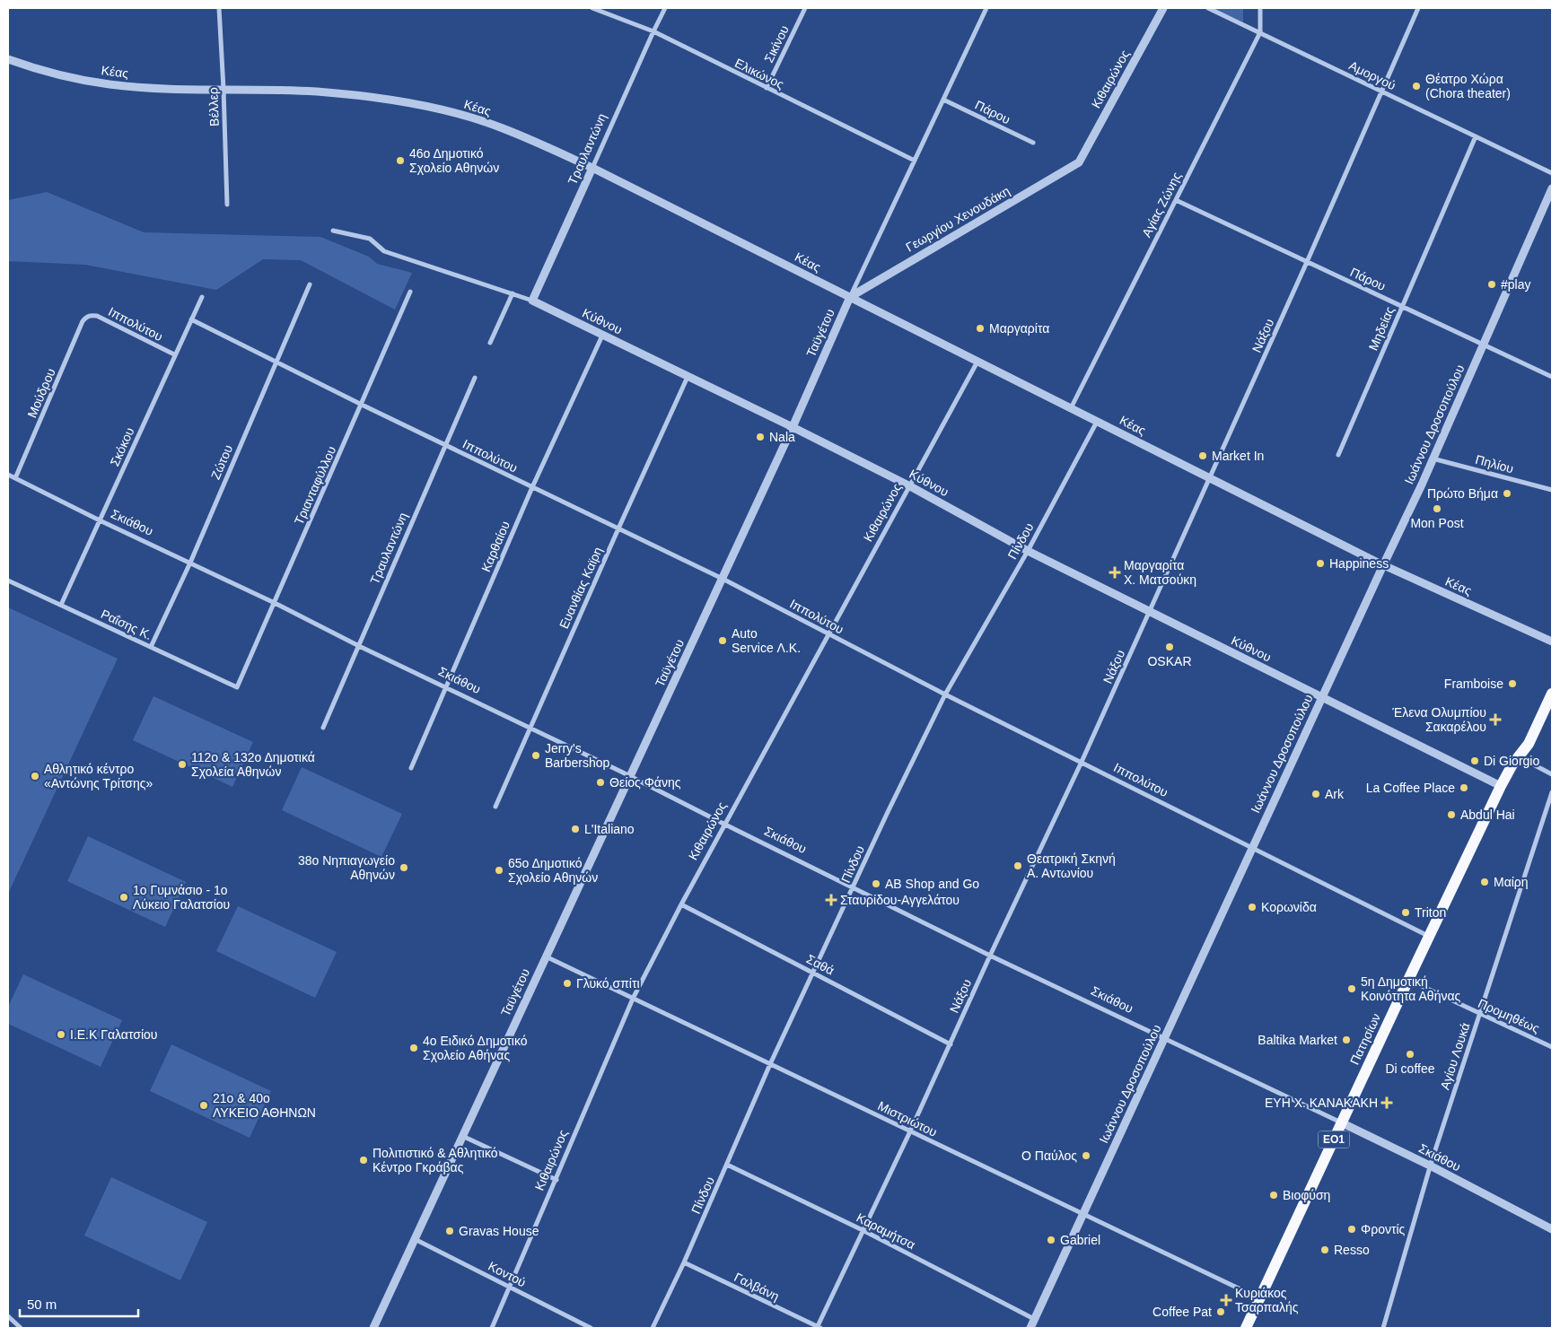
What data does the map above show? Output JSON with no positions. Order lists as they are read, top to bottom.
{
  "streets": {
    "main road": ["Πατησίων", "ΕΟ1"],
    "street": [
      "Σικίνου",
      "Κέας",
      "Ελικώνος",
      "Αμοργού",
      "Κιθαιρώνος",
      "Βέλλερ",
      "Πάρου",
      "Τραυλαντώνη",
      "Αγίας Ζώνης",
      "Γεωργίου Χενουδάκη",
      "Κύθνου",
      "Ιππολύτου",
      "Μηδείας",
      "Ταϋγέτου",
      "Νάξου",
      "Μούδρου",
      "Ιωάννου Δροσοπούλου",
      "Σκόκου",
      "Ζώτου",
      "Πηλίου",
      "Τριανταφύλλου",
      "Σκιάθου",
      "Πίνδου",
      "Καρθαίου",
      "Ευανθίας Καϊρη",
      "Ραΐσης Κ.",
      "Σαθά",
      "Προμηθέως",
      "Αγίου Λουκά",
      "Μιστριώτου",
      "Καραμήτσα",
      "Κοντού",
      "Γαλβάνη"
    ]
  },
  "crossings": [
    ["Σικίνου", "Ελικώνος"],
    ["Κέας", "Κιθαιρώνος"],
    ["Κέας", "Βέλλερ"],
    ["Κέας", "Τραυλαντώνη"],
    ["Κέας", "Αγίας Ζώνης"],
    ["Κέας", "Γεωργίου Χενουδάκη"],
    ["Κέας", "Ταϋγέτου"],
    ["Κέας", "Νάξου"],
    ["Κέας", "Ιωάννου Δροσοπούλου"],
    ["Κέας", "Πίνδου"],
    ["Ελικώνος", "Τραυλαντώνη"],
    ["Ελικώνος", "Ταϋγέτου"],
    ["Αμοργού", "Αγίας Ζώνης"],
    ["Αμοργού", "Μηδείας"],
    ["Αμοργού", "Νάξου"],
    ["Κιθαιρώνος", "Γεωργίου Χενουδάκη"],
    ["Κιθαιρώνος", "Κύθνου"],
    ["Κιθαιρώνος", "Ιππολύτου"],
    ["Κιθαιρώνος", "Σκιάθου"],
    ["Κιθαιρώνος", "Σαθά"],
    ["Κιθαιρώνος", "Μιστριώτου"],
    ["Κιθαιρώνος", "Κοντού"],
    ["Πάρου", "Αγίας Ζώνης"],
    ["Πάρου", "Μηδείας"],
    ["Πάρου", "Ταϋγέτου"],
    ["Πάρου", "Νάξου"],
    ["Πάρου", "Ιωάννου Δροσοπούλου"],
    ["Τραυλαντώνη", "Κύθνου"],
    ["Τραυλαντώνη", "Ιππολύτου"],
    ["Τραυλαντώνη", "Σκιάθου"],
    ["Γεωργίου Χενουδάκη", "Ταϋγέτου"],
    ["Κύθνου", "Ταϋγέτου"],
    ["Κύθνου", "Νάξου"],
    ["Κύθνου", "Ιωάννου Δροσοπούλου"],
    ["Κύθνου", "Πίνδου"],
    ["Κύθνου", "Καρθαίου"],
    ["Κύθνου", "Ευανθίας Καϊρη"],
    ["Κύθνου", "Πατησίων"],
    ["Ιππολύτου", "Ταϋγέτου"],
    ["Ιππολύτου", "Νάξου"],
    ["Ιππολύτου", "Μούδρου"],
    ["Ιππολύτου", "Ιωάννου Δροσοπούλου"],
    ["Ιππολύτου", "Σκόκου"],
    ["Ιππολύτου", "Ζώτου"],
    ["Ιππολύτου", "Τριανταφύλλου"],
    ["Ιππολύτου", "Πίνδου"],
    ["Ιππολύτου", "Καρθαίου"],
    ["Ιππολύτου", "Ευανθίας Καϊρη"],
    ["Ιππολύτου", "Πατησίων"],
    ["Ταϋγέτου", "Σκιάθου"],
    ["Ταϋγέτου", "Μιστριώτου"],
    ["Ταϋγέτου", "Κοντού"],
    ["Νάξου", "Σκιάθου"],
    ["Νάξου", "Σαθά"],
    ["Νάξου", "Μιστριώτου"],
    ["Νάξου", "Καραμήτσα"],
    ["Νάξου", "Γαλβάνη"],
    ["Μούδρου", "Σκιάθου"],
    ["Ιωάννου Δροσοπούλου", "Πηλίου"],
    ["Ιωάννου Δροσοπούλου", "Σκιάθου"],
    ["Ιωάννου Δροσοπούλου", "Μιστριώτου"],
    ["Ιωάννου Δροσοπούλου", "Καραμήτσα"],
    ["Σκόκου", "Σκιάθου"],
    ["Σκόκου", "Ραΐσης Κ."],
    ["Ζώτου", "Σκιάθου"],
    ["Ζώτου", "Ραΐσης Κ."],
    ["Τριανταφύλλου", "Σκιάθου"],
    ["Τριανταφύλλου", "Ραΐσης Κ."],
    ["Σκιάθου", "Πίνδου"],
    ["Σκιάθου", "Καρθαίου"],
    ["Σκιάθου", "Ευανθίας Καϊρη"],
    ["Σκιάθου", "Πατησίων"],
    ["Σκιάθου", "Αγίου Λουκά"],
    ["Πίνδου", "Σαθά"],
    ["Πίνδου", "Μιστριώτου"],
    ["Πίνδου", "Καραμήτσα"],
    ["Πίνδου", "Γαλβάνη"],
    ["Προμηθέως", "Πατησίων"],
    ["Προμηθέως", "Αγίου Λουκά"],
    ["Πατησίων", "Μιστριώτου"]
  ],
  "places": {
    "other": [
      "Θέατρο Χώρα (Chora theater)",
      "46ο Δημοτικό Σχολείο Αθηνών",
      "#play",
      "Μαργαρίτα",
      "Nala",
      "Market In",
      "Πρώτο Βήμα",
      "Mon Post",
      "Happiness",
      "Auto Service Λ.Κ.",
      "OSKAR",
      "Framboise",
      "Jerry's Barbershop",
      "Di Giorgio",
      "112ο & 132ο Δημοτικά Σχολεία Αθηνών",
      "Αθλητικό κέντρο «Αντώνης Τρίτσης»",
      "Θείος Φάνης",
      "La Coffee Place",
      "Ark",
      "Abdul Hai",
      "L'Italiano",
      "Θεατρική Σκηνή Α. Αντωνίου",
      "38ο Νηπιαγωγείο Αθηνών",
      "65ο Δημοτικό Σχολείο Αθηνών",
      "Μαίρη",
      "ΑΒ Shop and Go",
      "1ο Γυμνάσιο - 1ο Λύκειο Γαλατσίου",
      "Κορωνίδα",
      "Triton",
      "Γλυκό σπίτι",
      "5η Δημοτική Κοινότητα Αθήνας",
      "Ι.Ε.Κ Γαλατσίου",
      "Baltika Market",
      "4ο Ειδικό Δημοτικό Σχολείο Αθήνας",
      "Di coffee",
      "21ο & 40ο ΛΥΚΕΙΟ ΑΘΗΝΩΝ",
      "Ο Παύλος",
      "Πολιτιστικό & Αθλητικό Κέντρο Γκράβας",
      "Βιοφύση",
      "Φροντίς",
      "Gravas House",
      "Gabriel",
      "Resso",
      "Coffee Pat"
    ],
    "health": [
      "Μαργαρίτα Χ. Ματσούκη",
      "Έλενα Ολυμπίου Σακαρέλου",
      "Σταυρίδου-Αγγελάτου",
      "ΕΥΗ Χ. ΚΑΝΑΚΑΚΗ",
      "Κυριάκος Τσαρπαλής"
    ]
  },
  "scale_bar": "50 m"
}
